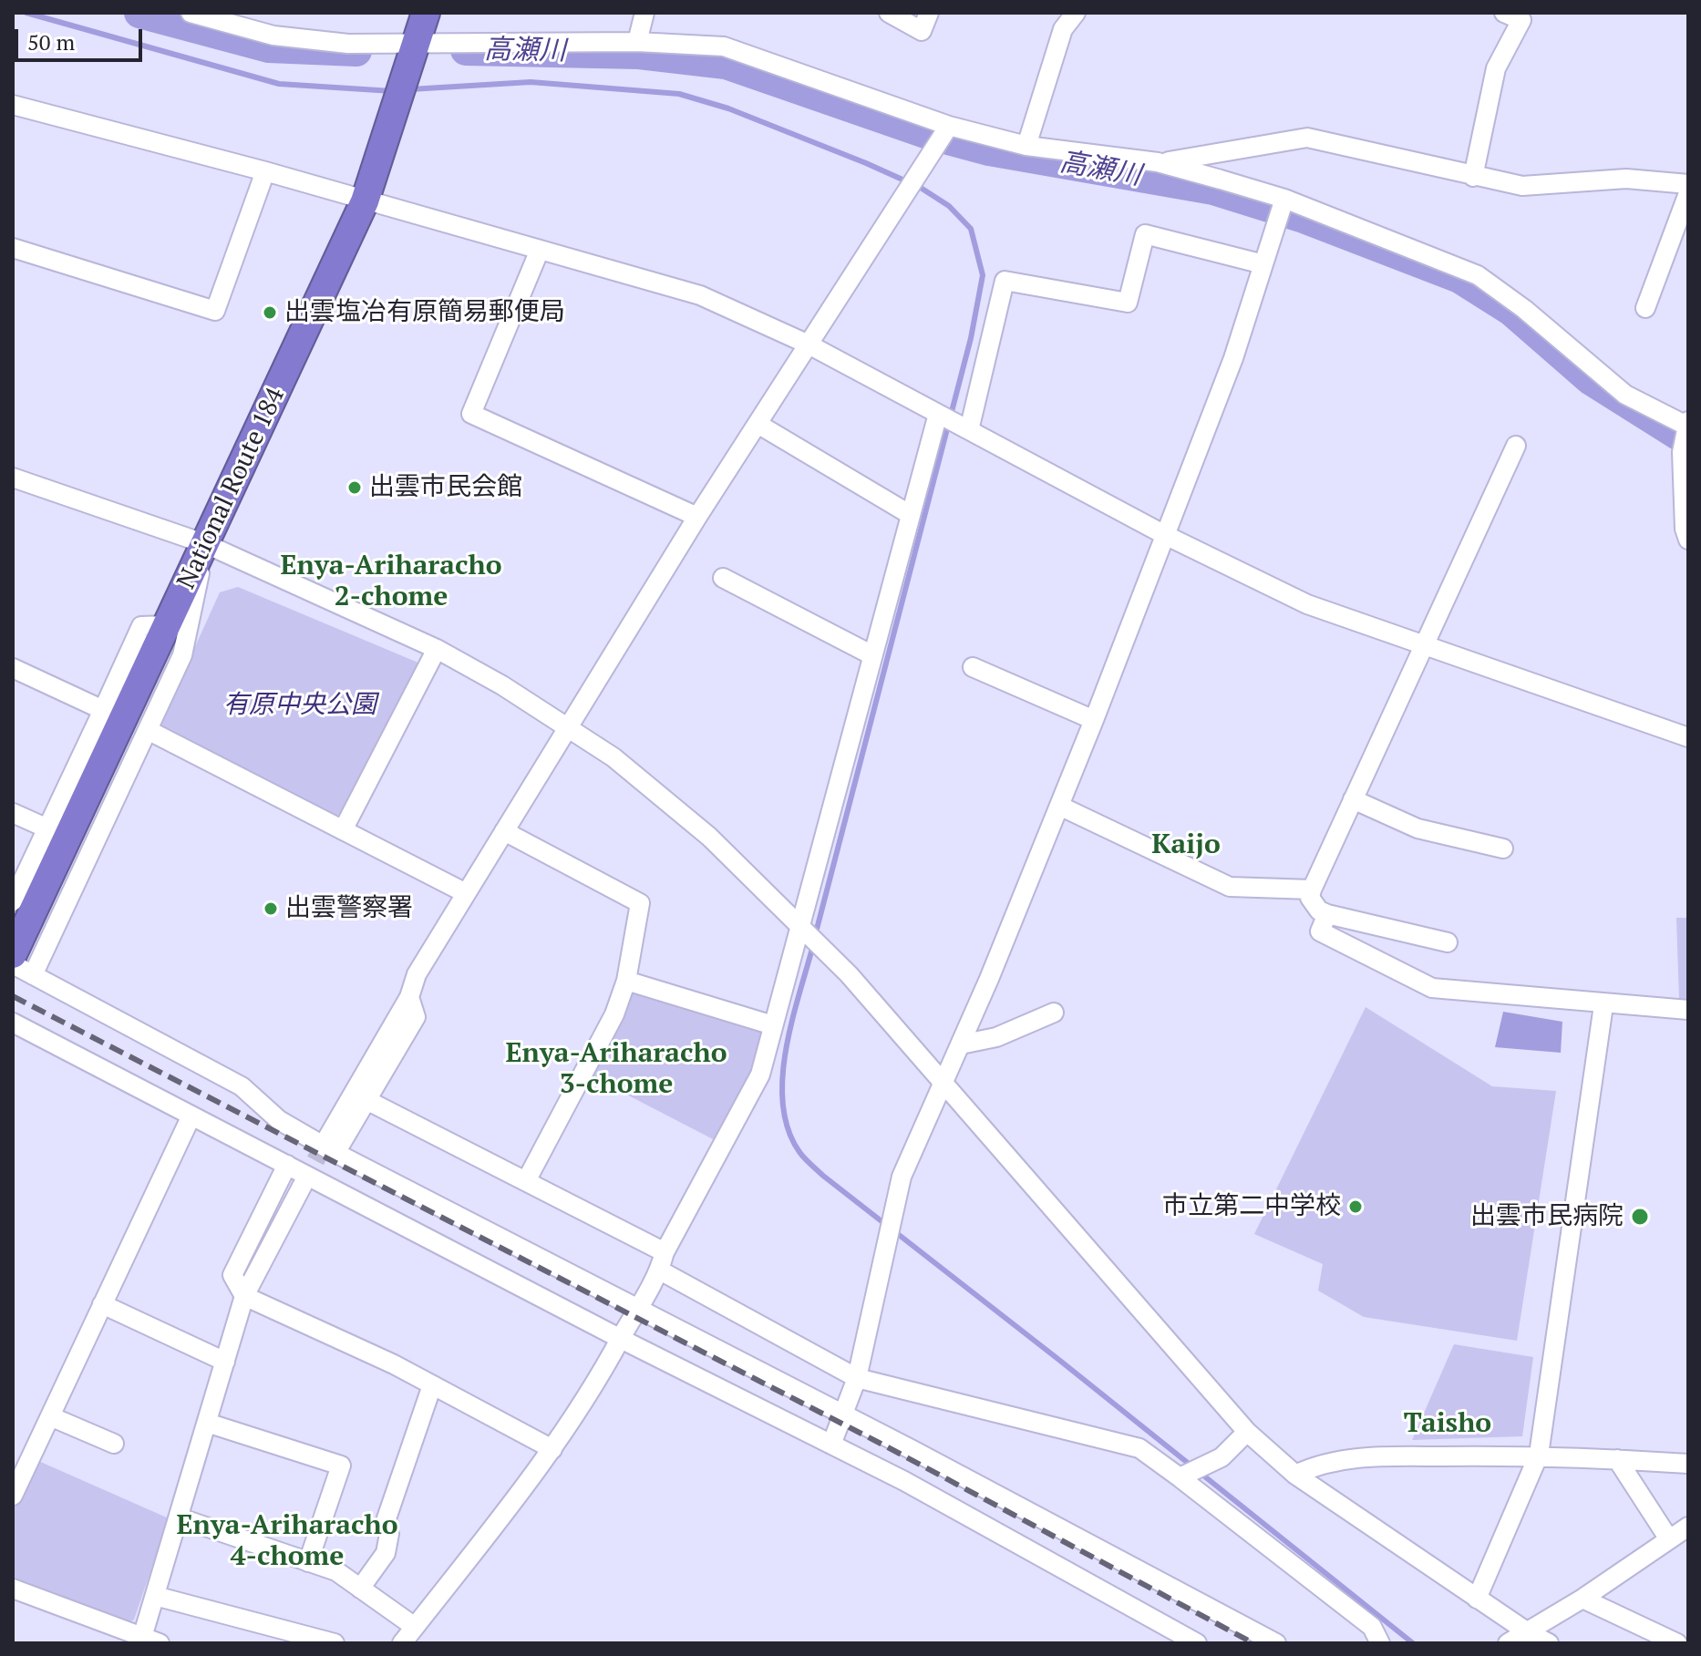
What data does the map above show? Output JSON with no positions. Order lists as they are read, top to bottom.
{
  "streets": {
    "highway": ["National Route 184"]
  },
  "districts": [
    "Enya-Ariharacho 2-chome",
    "Kaijo",
    "Enya-Ariharacho 3-chome",
    "Taisho",
    "Enya-Ariharacho 4-chome"
  ],
  "water": ["高瀬川"],
  "parks": ["有原中央公園"],
  "places": [
    "出雲塩冶有原簡易郵便局",
    "出雲市民会館",
    "出雲警察署",
    "市立第二中学校",
    "出雲市民病院"
  ],
  "scale_bar": "50 m"
}
